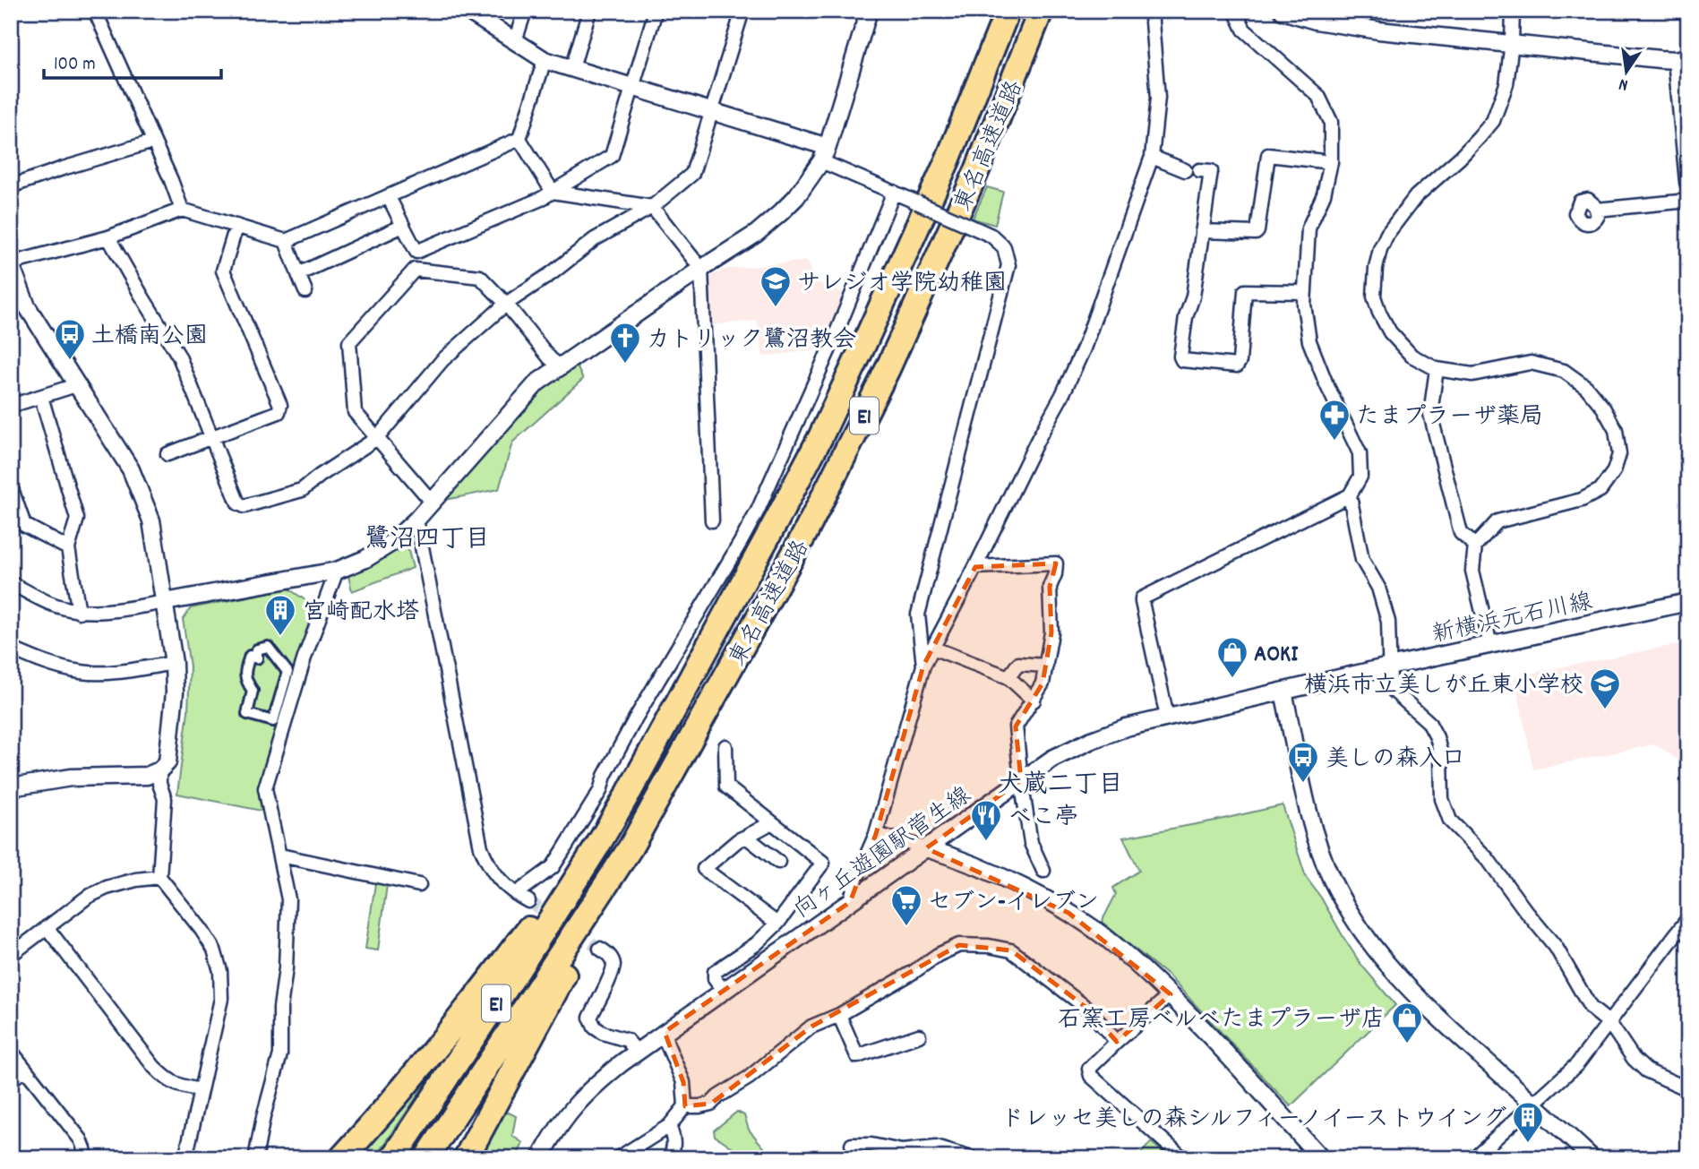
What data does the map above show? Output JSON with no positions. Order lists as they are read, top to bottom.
{
  "streets": {
    "highway": ["東名高速道路", "E1"],
    "street": ["新横浜元石川線", "向ヶ丘遊園駅菅生線"]
  },
  "crossings": [
    ["新横浜元石川線", "向ヶ丘遊園駅菅生線"]
  ],
  "districts": ["鷺沼四丁目", "犬蔵二丁目"],
  "places": {
    "school or university": ["サレジオ学院幼稚園", "横浜市立美しが丘東小学校"],
    "bus stop": ["土橋南公園", "美しの森入口"],
    "church": ["カトリック鷺沼教会"],
    "pharmacy": ["たまプラーザ薬局"],
    "building": ["宮崎配水塔", "ドレッセ美しの森シルフィーノイーストウイング"],
    "shop": ["AOKI", "石窯工房ベルベたまプラーザ店"],
    "restaurant": ["べこ亭"],
    "supermarket": ["セブン-イレブン"]
  },
  "scale_bar": "100 m",
  "north": "bottom"
}
